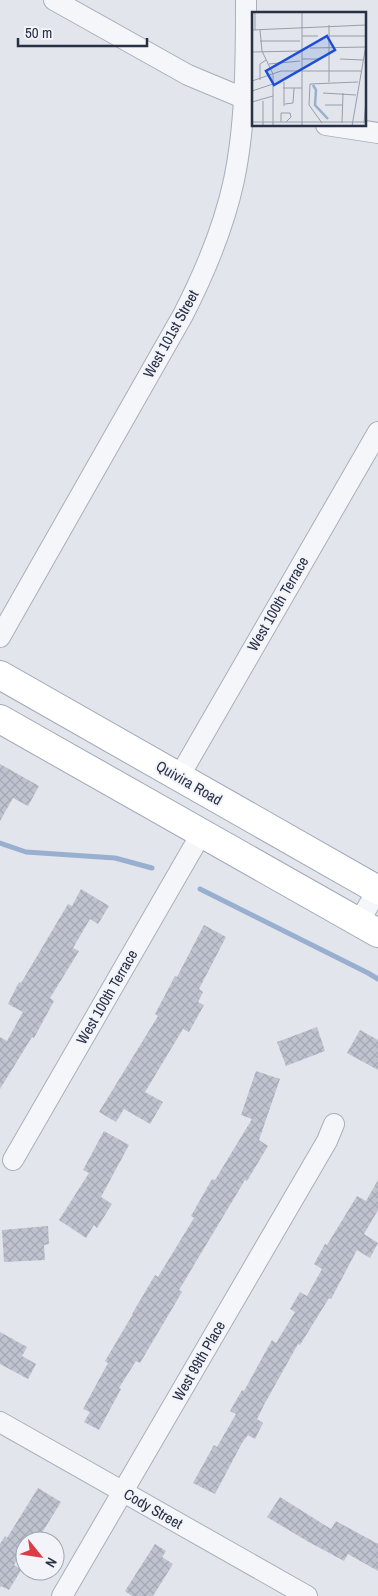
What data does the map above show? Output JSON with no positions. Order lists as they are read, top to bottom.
{
  "streets": {
    "main road": ["Quivira Road"],
    "street": [
      "West 101st Street",
      "West 100th Terrace",
      "West 99th Place",
      "Cody Street"
    ]
  },
  "crossings": [
    ["West 100th Terrace", "Quivira Road"],
    ["West 99th Place", "Cody Street"]
  ],
  "scale_bar": "50 m",
  "north": "bottom right"
}
